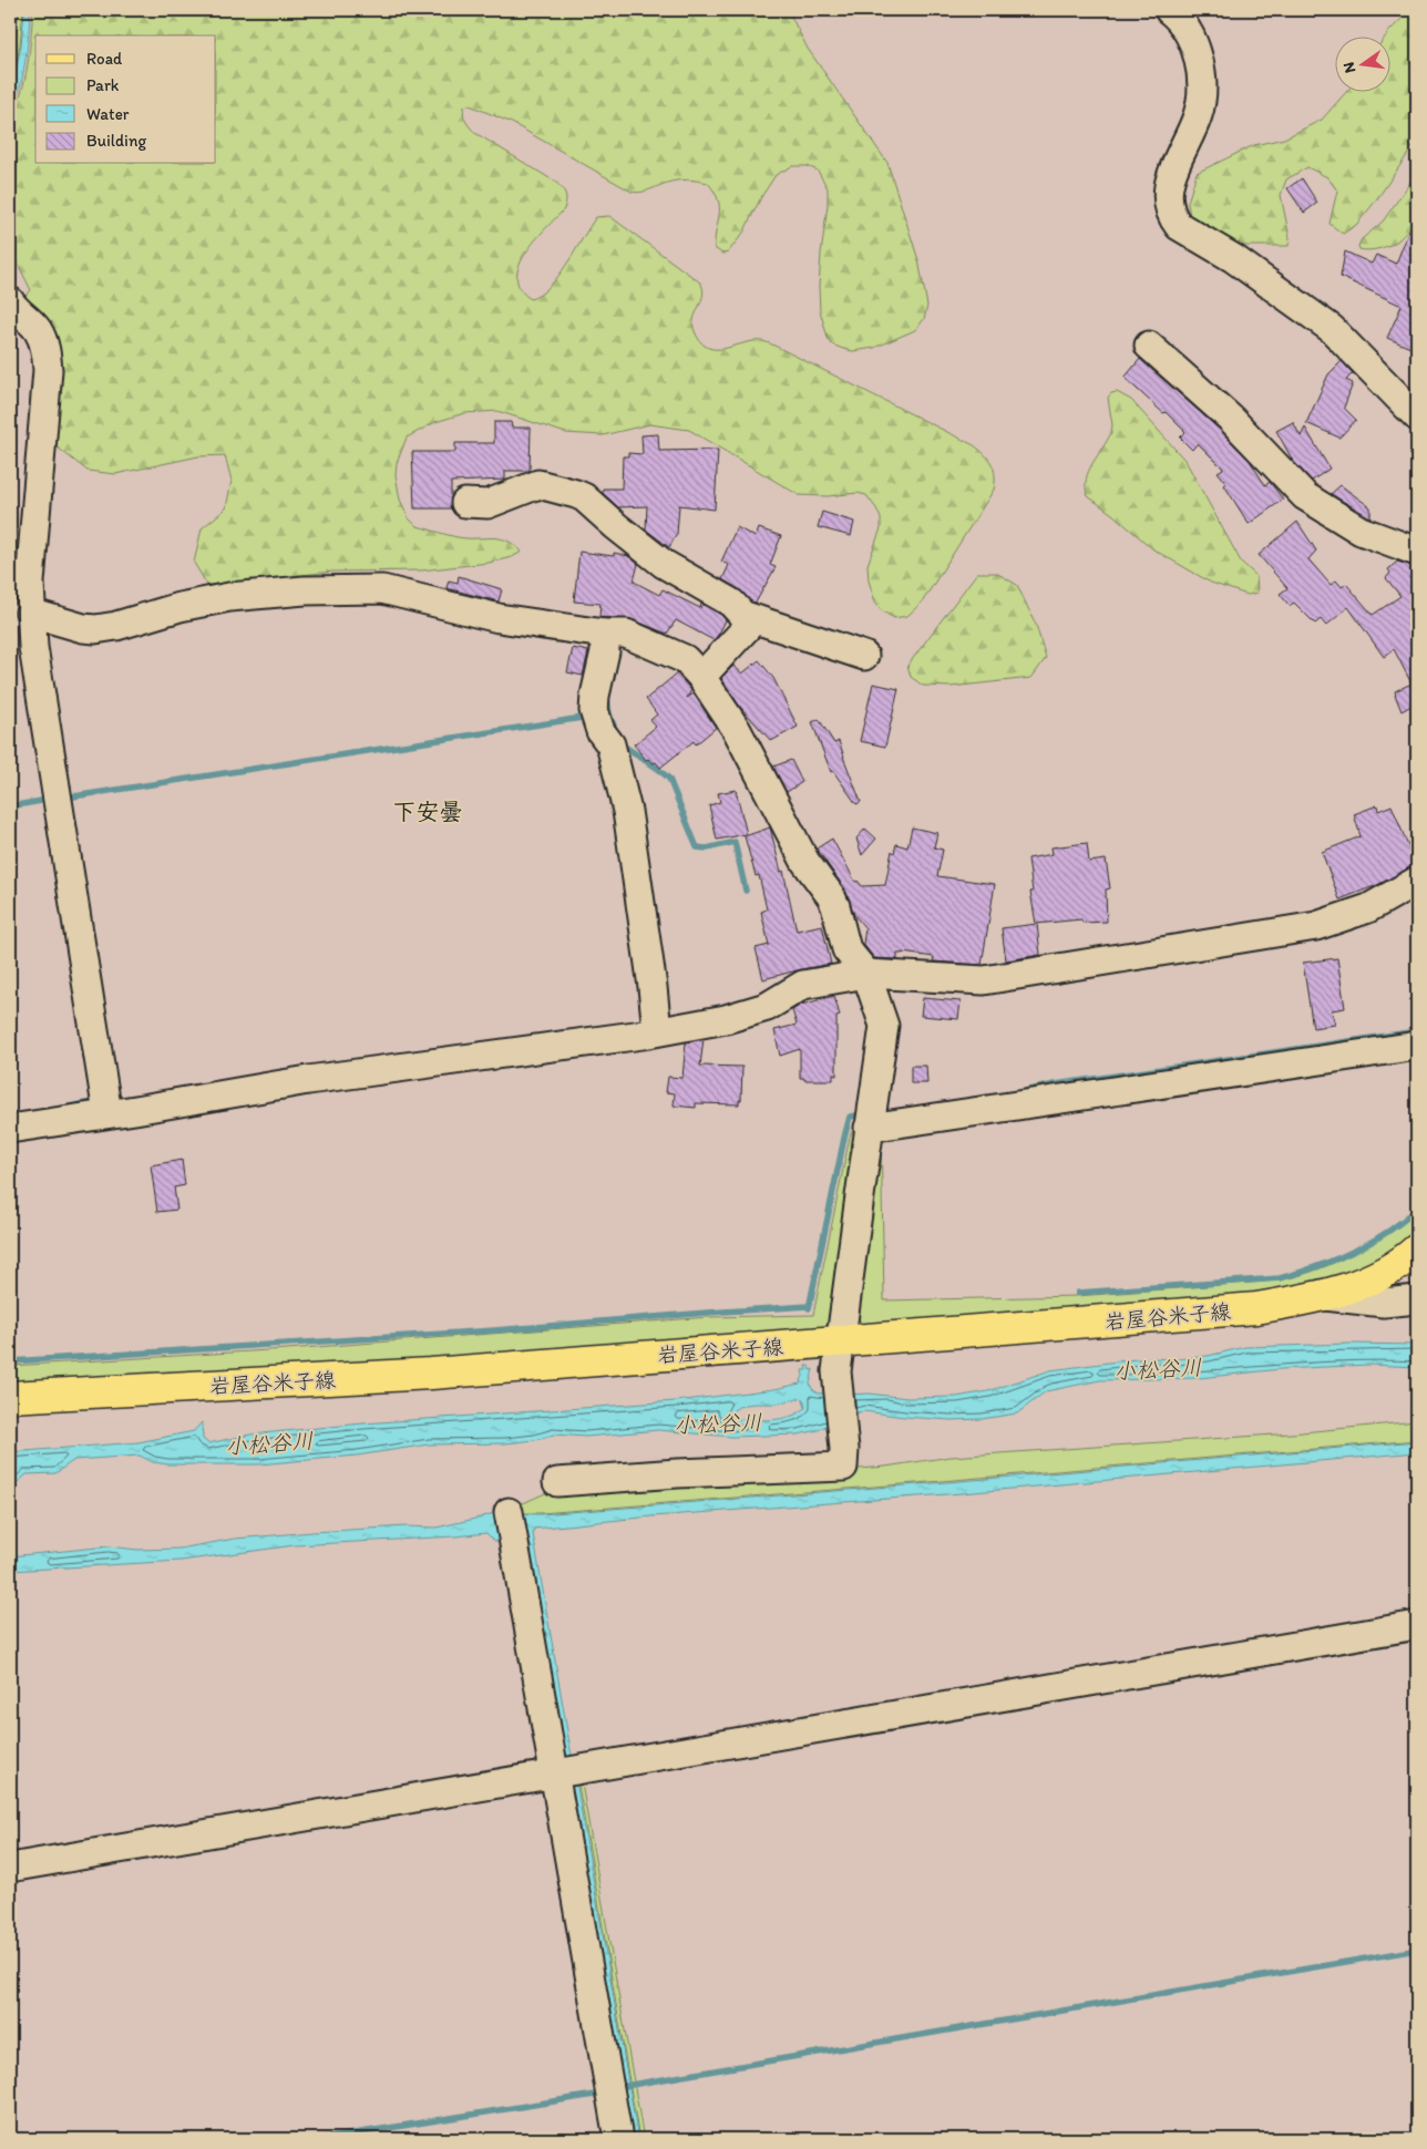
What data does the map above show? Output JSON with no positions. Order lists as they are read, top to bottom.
{
  "streets": {
    "main road": ["岩屋谷米子線"]
  },
  "districts": ["下安曇"],
  "water": ["小松谷川"],
  "legend": [
    "Road",
    "Park",
    "Water",
    "Building"
  ],
  "north": "left"
}
